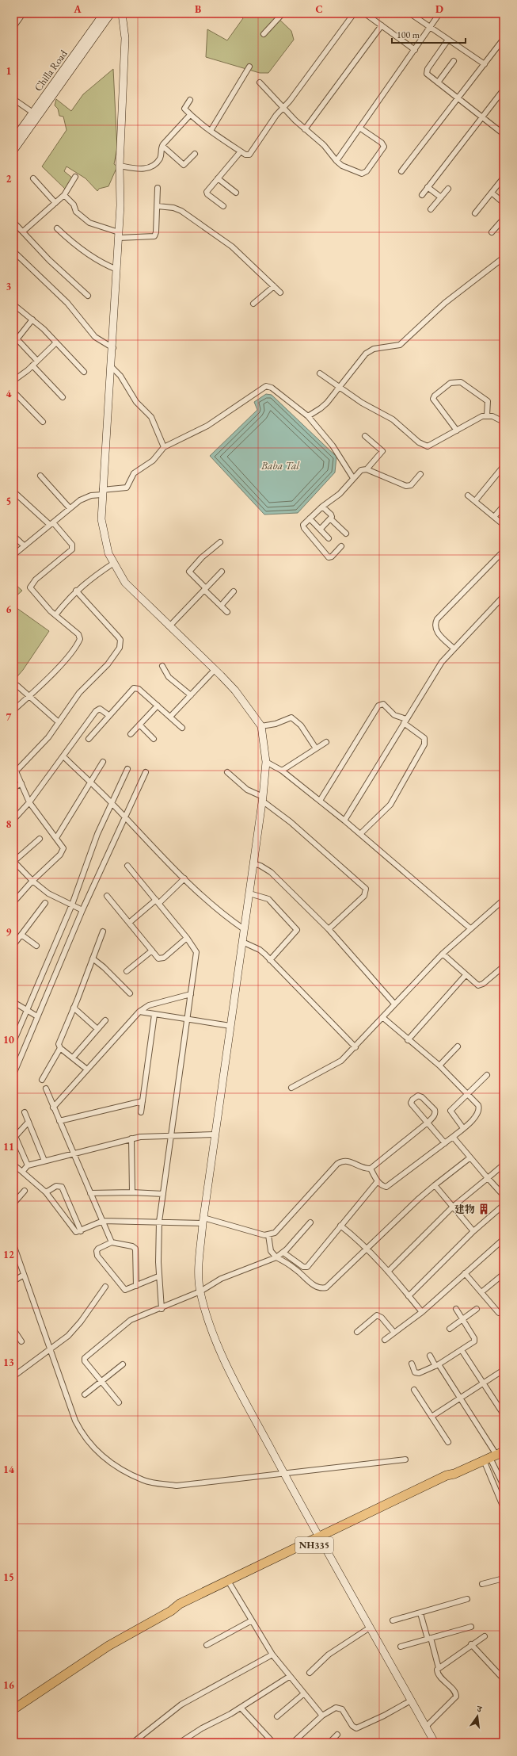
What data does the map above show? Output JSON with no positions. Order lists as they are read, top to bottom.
{
  "streets": {
    "highway": ["NH335"],
    "street": ["Chilla Road"]
  },
  "water": ["Baba Tal"],
  "places": {
    "building": ["建物"]
  },
  "scale_bar": "100 m",
  "north": "top",
  "grid": {
    "columns": [
      "A",
      "B",
      "C",
      "D"
    ],
    "rows": [
      "1",
      "2",
      "3",
      "4",
      "5",
      "6",
      "7",
      "8",
      "9",
      "10",
      "11",
      "12",
      "13",
      "14",
      "15",
      "16"
    ]
  }
}
